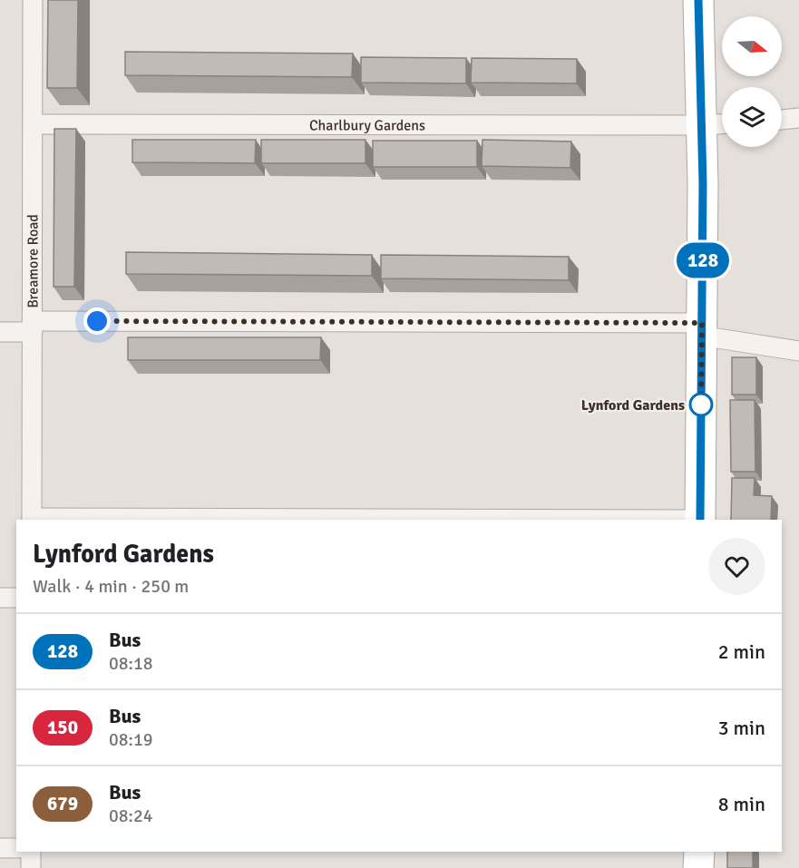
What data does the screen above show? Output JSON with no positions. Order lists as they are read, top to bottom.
{
  "streets": {
    "street": ["Charlbury Gardens", "Breamore Road"]
  },
  "crossings": [
    ["Charlbury Gardens", "Breamore Road"]
  ],
  "places": ["Lynford Gardens"],
  "lines": ["bus line 128"],
  "north": "right",
  "page": {
    "on_map": "128",
    "heading": ["Lynford Gardens", "Walk · 4 min · 250 m"],
    "list": [
      {
        "mark": "128",
        "name": "Bus",
        "note": "08:18",
        "value": "2 min"
      },
      {
        "mark": "150",
        "name": "Bus",
        "note": "08:19",
        "value": "3 min"
      },
      {
        "mark": "679",
        "name": "Bus",
        "note": "08:24",
        "value": "8 min"
      }
    ]
  }
}
